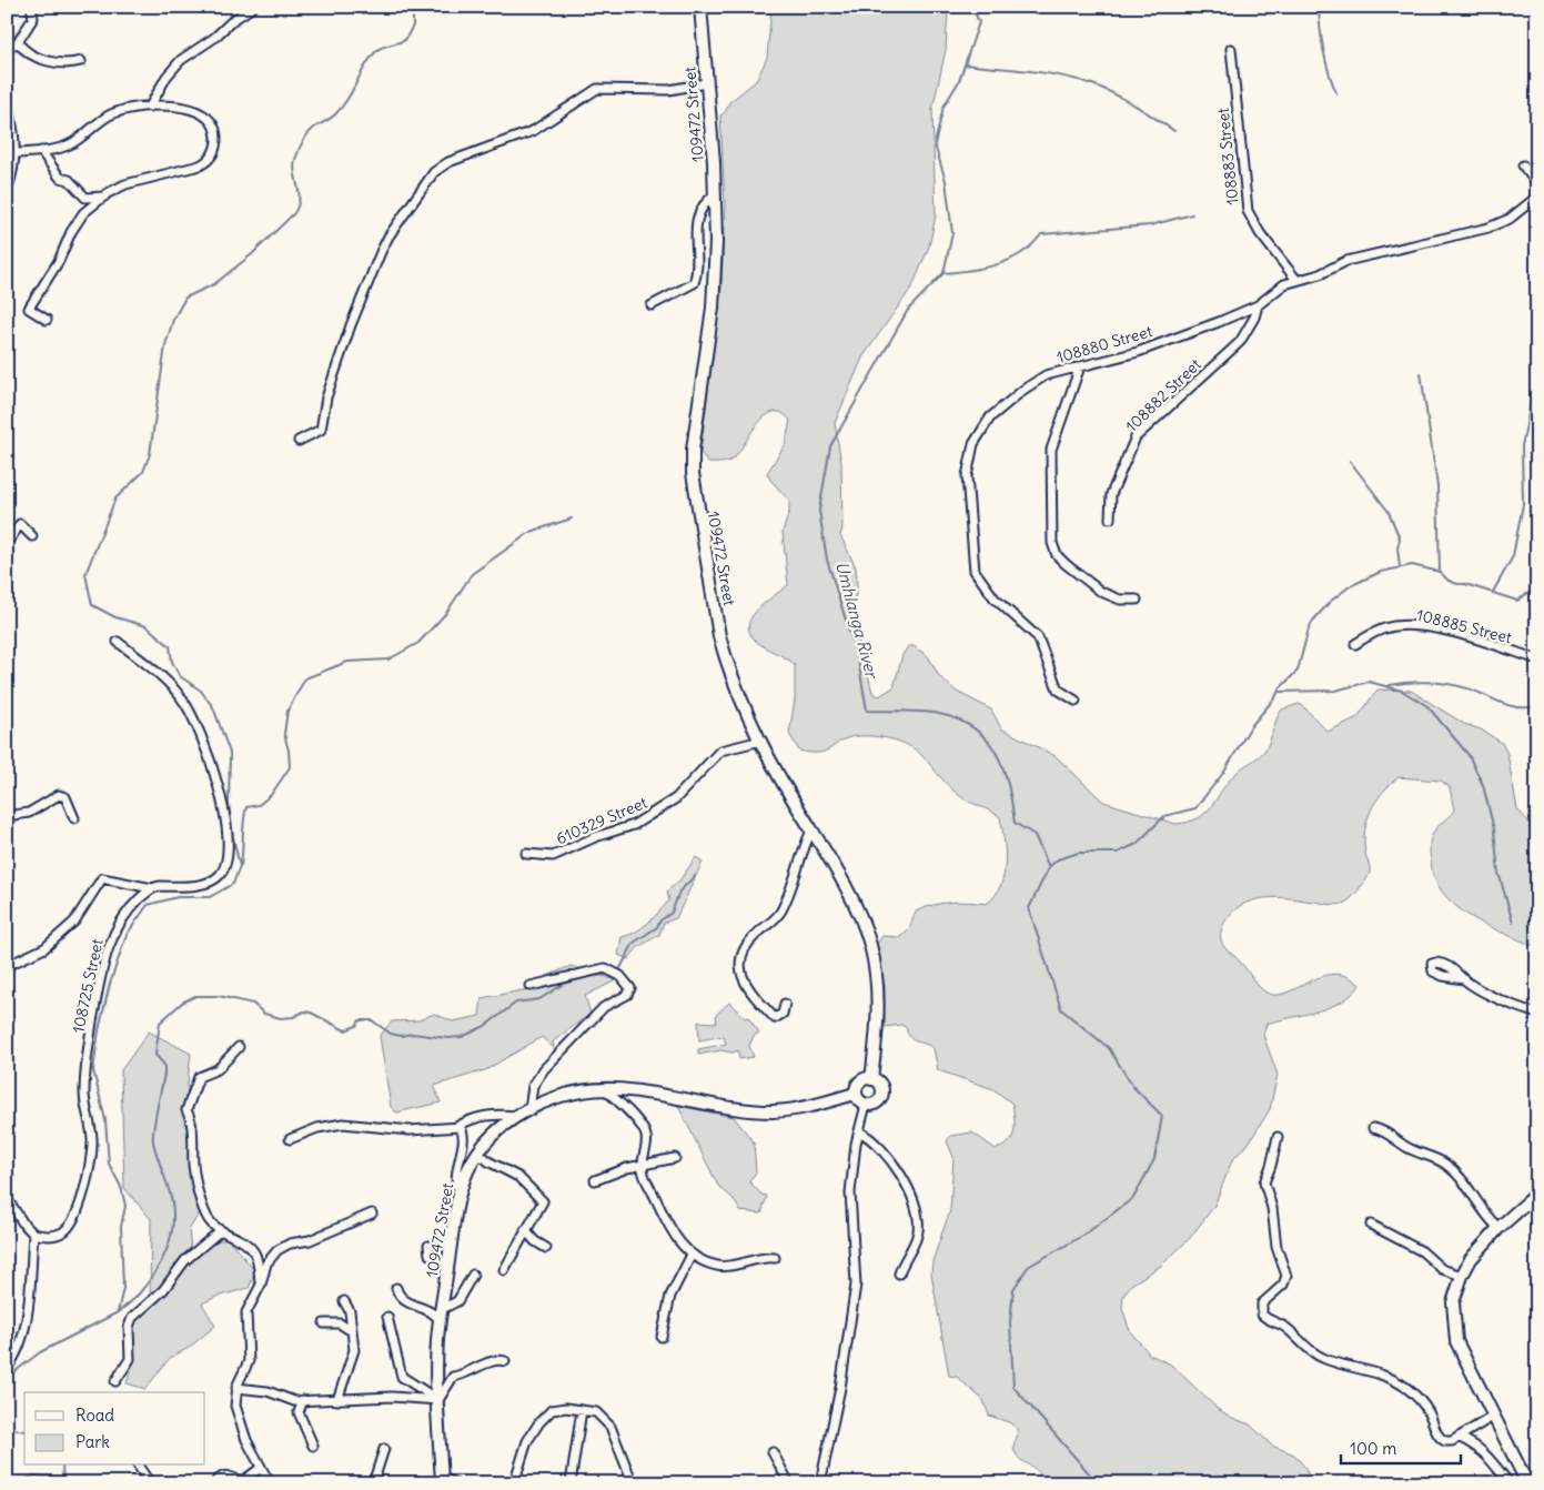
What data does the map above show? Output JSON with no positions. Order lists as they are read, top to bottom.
{
  "streets": {
    "street": [
      "109472 Street",
      "108883 Street",
      "108880 Street",
      "108882 Street",
      "108885 Street",
      "610329 Street",
      "108725 Street"
    ]
  },
  "crossings": [
    ["109472 Street", "610329 Street"],
    ["108883 Street", "108880 Street"],
    ["108880 Street", "108882 Street"]
  ],
  "water": ["Umhlanga River"],
  "legend": ["Road", "Park"],
  "scale_bar": "100 m"
}
